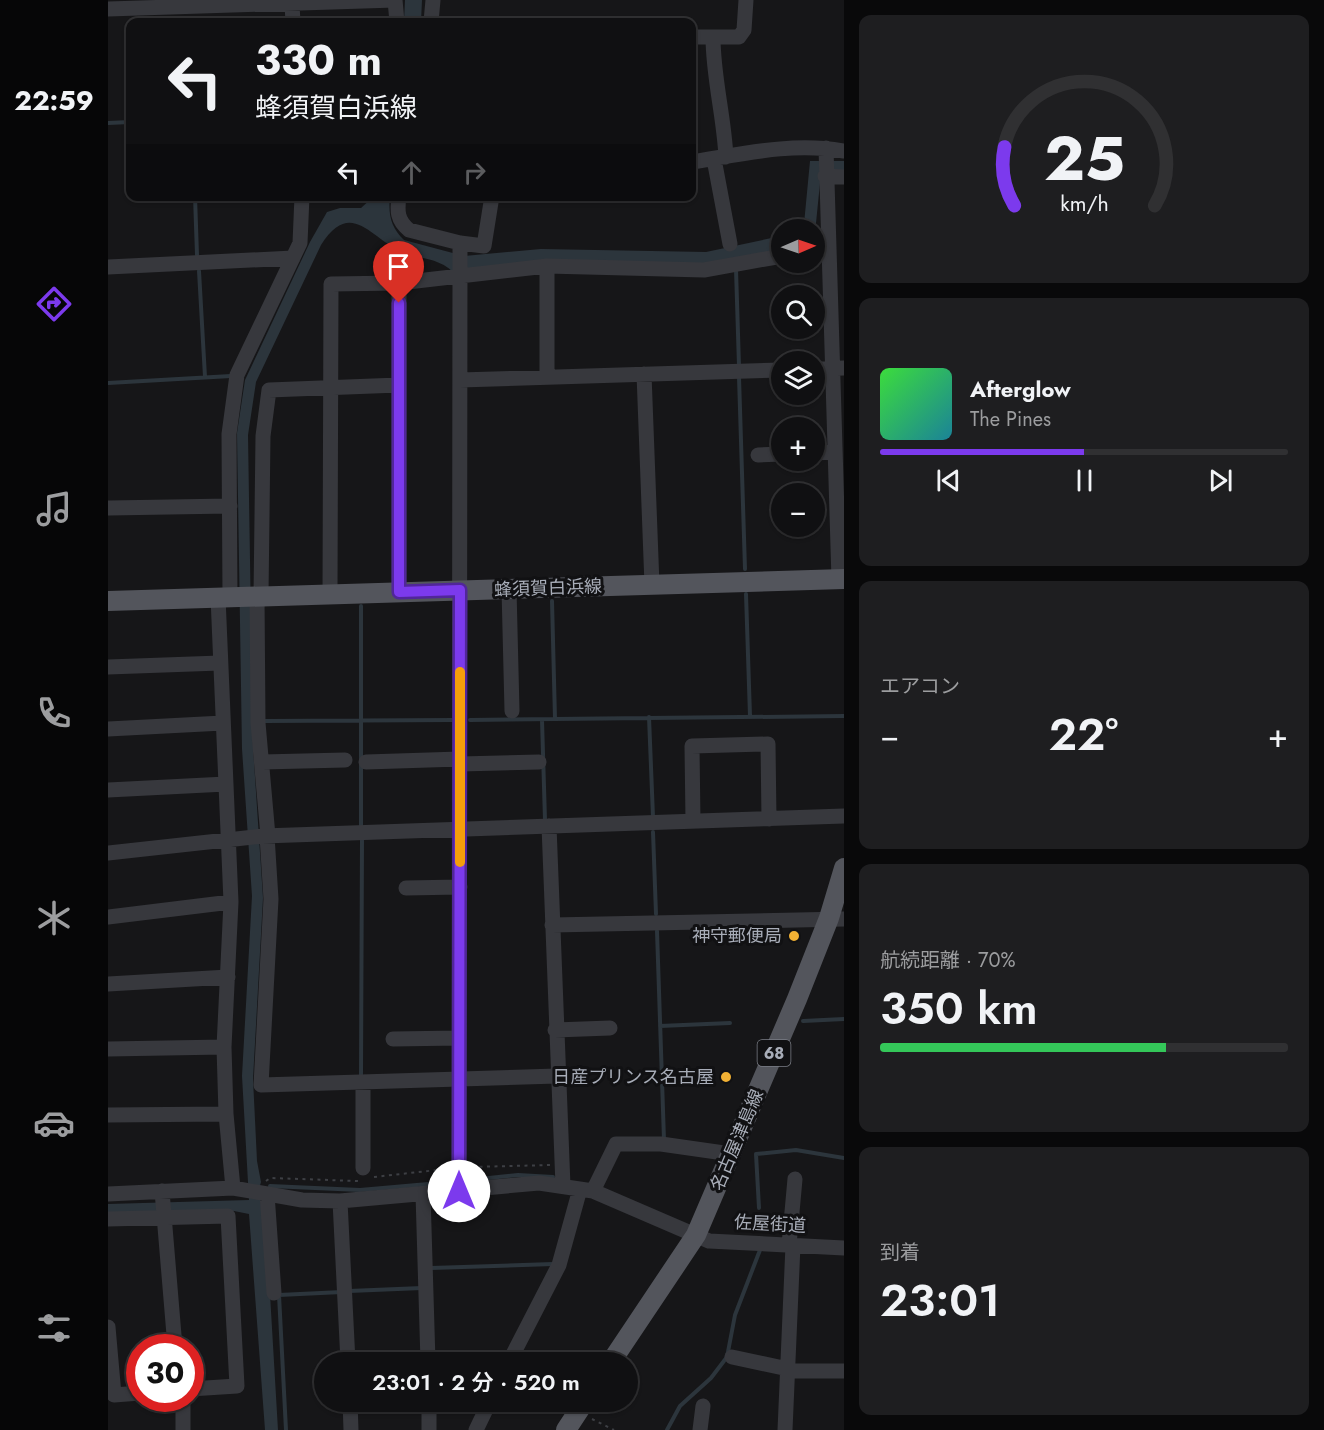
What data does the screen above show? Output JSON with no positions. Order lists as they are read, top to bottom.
{
  "streets": {
    "main road": ["蜂須賀白浜線", "68", "名古屋津島線"],
    "street": ["佐屋街道"]
  },
  "crossings": [
    ["名古屋津島線", "佐屋街道"]
  ],
  "places": ["神守郵便局", "日産プリンス名古屋"],
  "north": "right",
  "page": {
    "tabs": "22:59",
    "turn": ["330 m", "蜂須賀白浜線"],
    "map_buttons": ["+", "−"],
    "song": ["Afterglow", "The Pines"],
    "tile": [
      "エアコン",
      ["航続距離 · 70%", "350 km"],
      ["到着", "23:01"]
    ],
    "heat": ["−", "22°", "+"],
    "limit": "30",
    "trip": "23:01 · 2 分 · 520 m",
    "gauge": ["25", "km/h"]
  }
}
